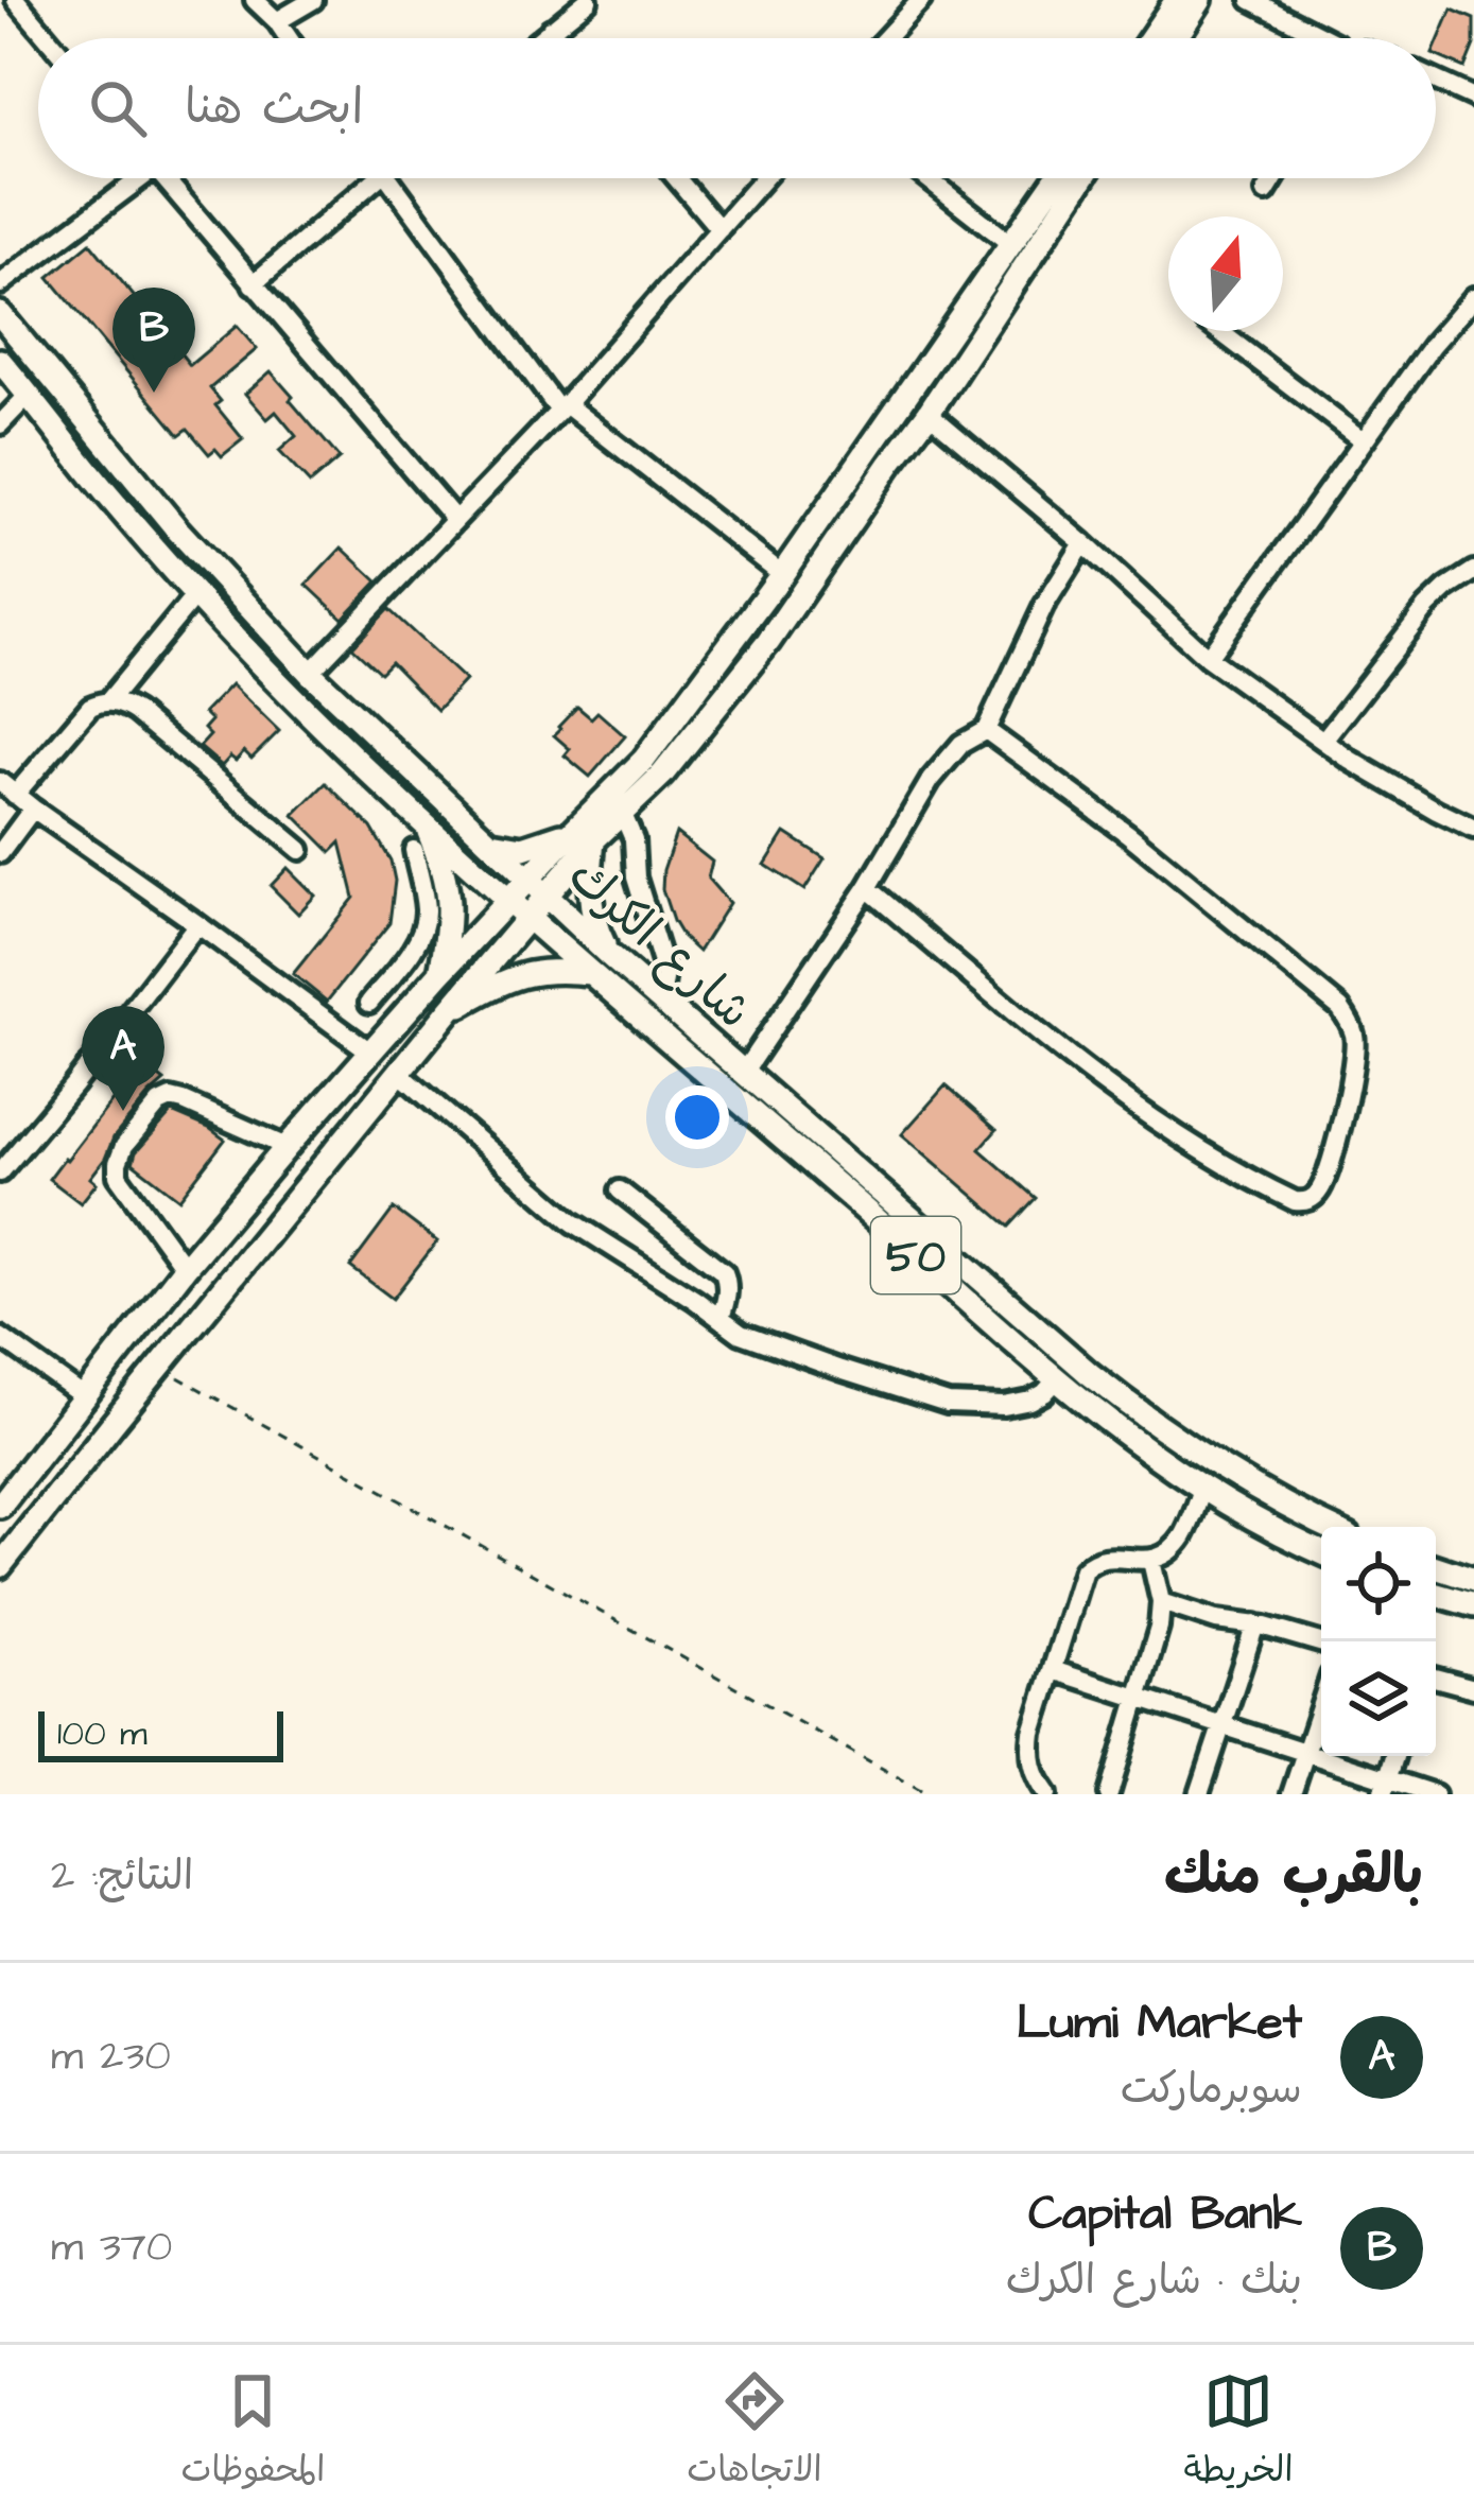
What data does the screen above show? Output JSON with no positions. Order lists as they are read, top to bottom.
{
  "streets": {
    "main road": ["شارع الكرك", "50"]
  },
  "scale_bar": "100 m",
  "north": "top",
  "page": {
    "search": "ابحث هنا",
    "pins": ["B", "A"],
    "scale": "100 m",
    "heading": ["بالقرب منك", "النتائج: 2"],
    "list": [
      {
        "mark": "A",
        "name": "Lumi Market",
        "note": "سوبرماركت",
        "value": "230 m"
      },
      {
        "mark": "B",
        "name": "Capital Bank",
        "note": "بنك · شارع الكرك",
        "value": "370 m"
      }
    ],
    "nav": ["الخريطة", "الاتجاهات", "المحفوظات"]
  }
}
